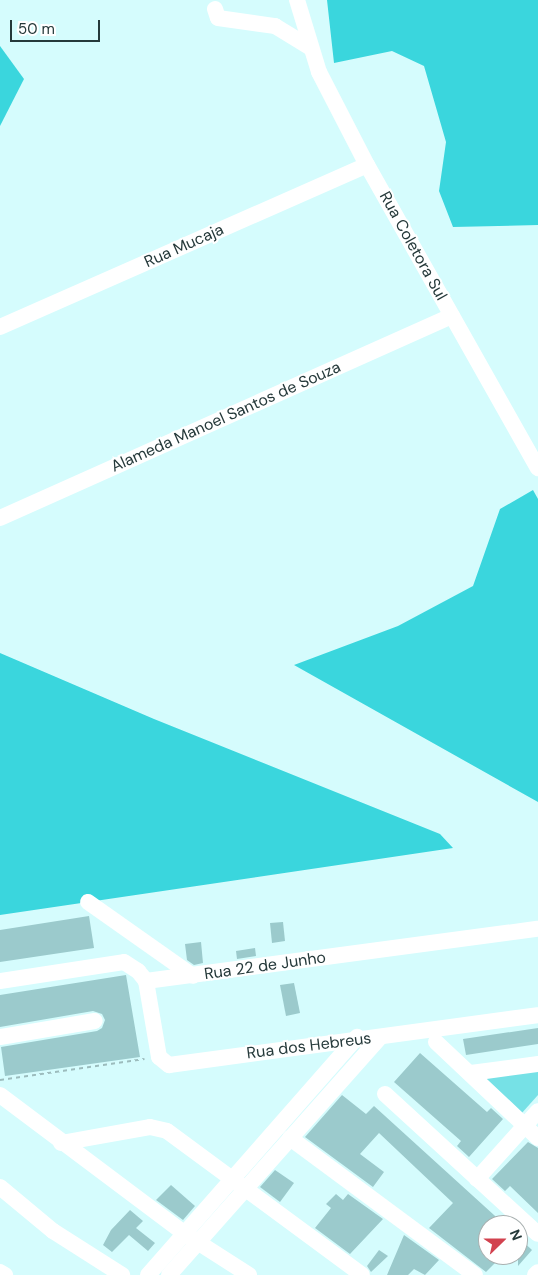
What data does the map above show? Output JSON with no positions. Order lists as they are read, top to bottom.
{
  "streets": {
    "street": [
      "Rua Mucaja",
      "Rua Coletora Sul",
      "Alameda Manoel Santos de Souza",
      "Rua 22 de Junho",
      "Rua dos Hebreus"
    ]
  },
  "crossings": [
    ["Rua Mucaja", "Rua Coletora Sul"],
    ["Rua Coletora Sul", "Alameda Manoel Santos de Souza"]
  ],
  "scale_bar": "50 m",
  "north": "right"
}
